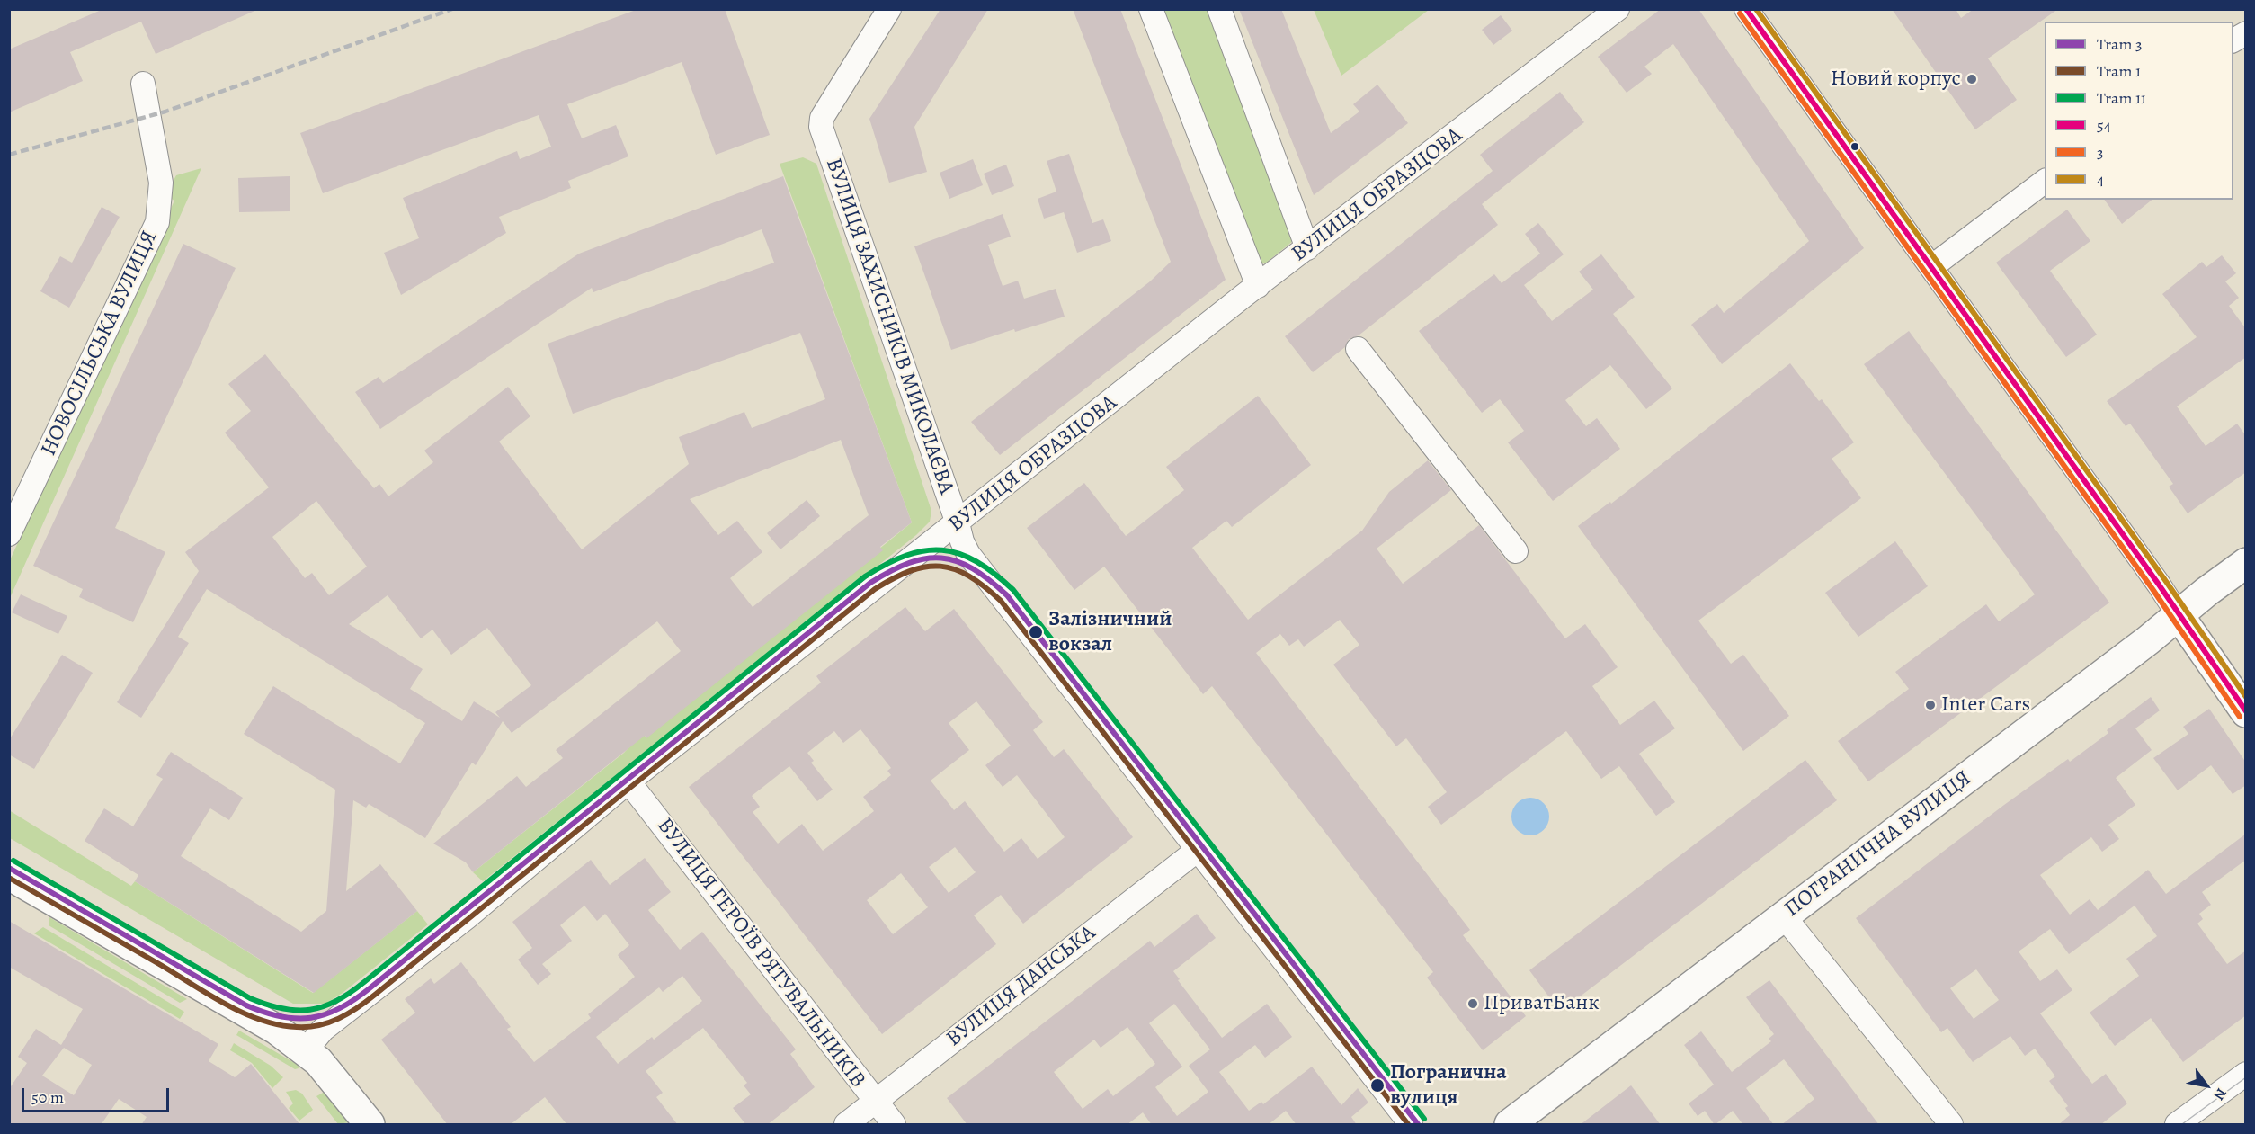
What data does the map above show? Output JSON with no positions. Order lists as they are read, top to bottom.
{
  "streets": {
    "main road": ["ПОГРАНИЧНА ВУЛИЦЯ"],
    "street": [
      "ВУЛИЦЯ ОБРАЗЦОВА",
      "ВУЛИЦЯ ЗАХИСНИКІВ МИКОЛАЄВА",
      "НОВОСІЛЬСЬКА ВУЛИЦЯ",
      "ВУЛИЦЯ ГЕРОЇВ РЯТУВАЛЬНИКІВ",
      "ВУЛИЦЯ ДАНСЬКА"
    ]
  },
  "crossings": [
    ["ВУЛИЦЯ ОБРАЗЦОВА", "ВУЛИЦЯ ЗАХИСНИКІВ МИКОЛАЄВА"],
    ["ВУЛИЦЯ ОБРАЗЦОВА", "ВУЛИЦЯ ГЕРОЇВ РЯТУВАЛЬНИКІВ"],
    ["ВУЛИЦЯ ЗАХИСНИКІВ МИКОЛАЄВА", "ВУЛИЦЯ ДАНСЬКА"],
    ["ВУЛИЦЯ ГЕРОЇВ РЯТУВАЛЬНИКІВ", "ВУЛИЦЯ ДАНСЬКА"]
  ],
  "places": [
    "Новий корпус",
    "Залізничний вокзал",
    "Inter Cars",
    "ПриватБанк",
    "Погранична вулиця"
  ],
  "lines": [
    "transit line 54",
    "transit line 4",
    "transit line 3",
    "tram line 11",
    "tram line 3",
    "tram line 1"
  ],
  "legend": [
    "Tram 3",
    "Tram 1",
    "Tram 11",
    "54",
    "3",
    "4"
  ],
  "scale_bar": "50 m",
  "north": "bottom right"
}
